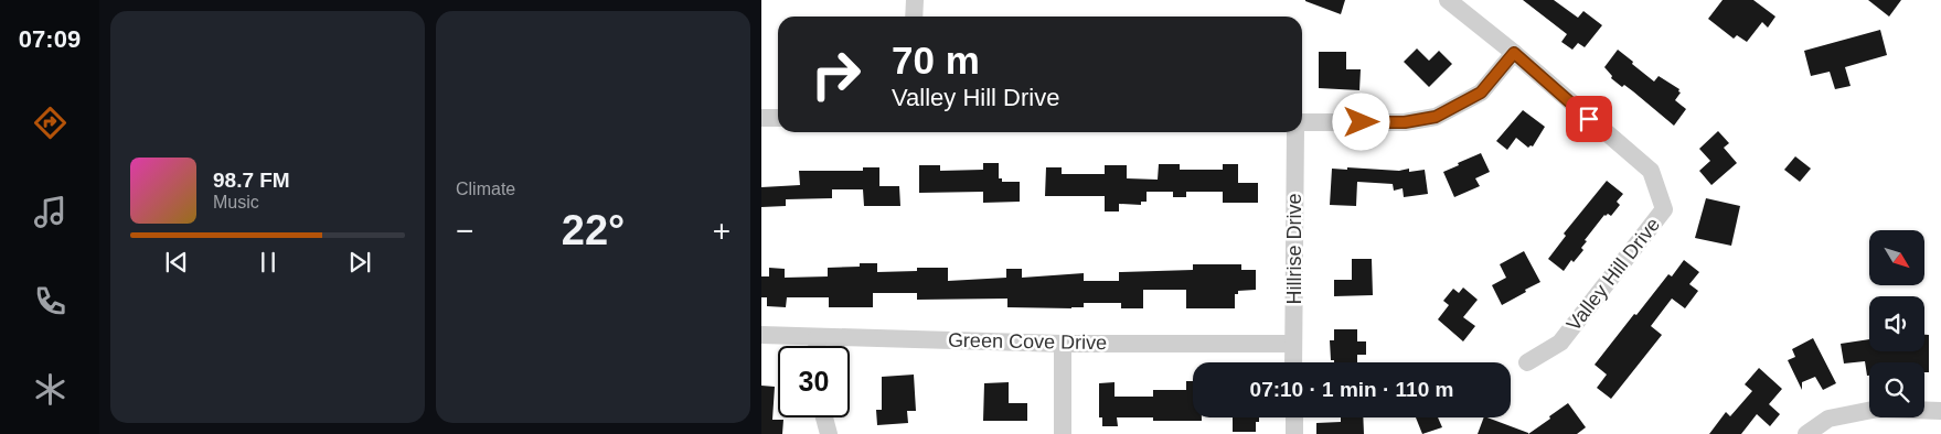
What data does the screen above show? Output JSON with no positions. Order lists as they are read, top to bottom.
{
  "streets": {
    "street": ["Hillrise Drive", "Valley Hill Drive", "Green Cove Drive"]
  },
  "crossings": [
    ["Hillrise Drive", "Green Cove Drive"]
  ],
  "north": "bottom right",
  "page": {
    "tabs": "07:09",
    "tile": "Climate",
    "turn": ["70 m", "Valley Hill Drive"],
    "song": ["98.7 FM", "Music"],
    "heat": ["−", "22°", "+"],
    "limit": "30",
    "trip": "07:10 · 1 min · 110 m"
  }
}
